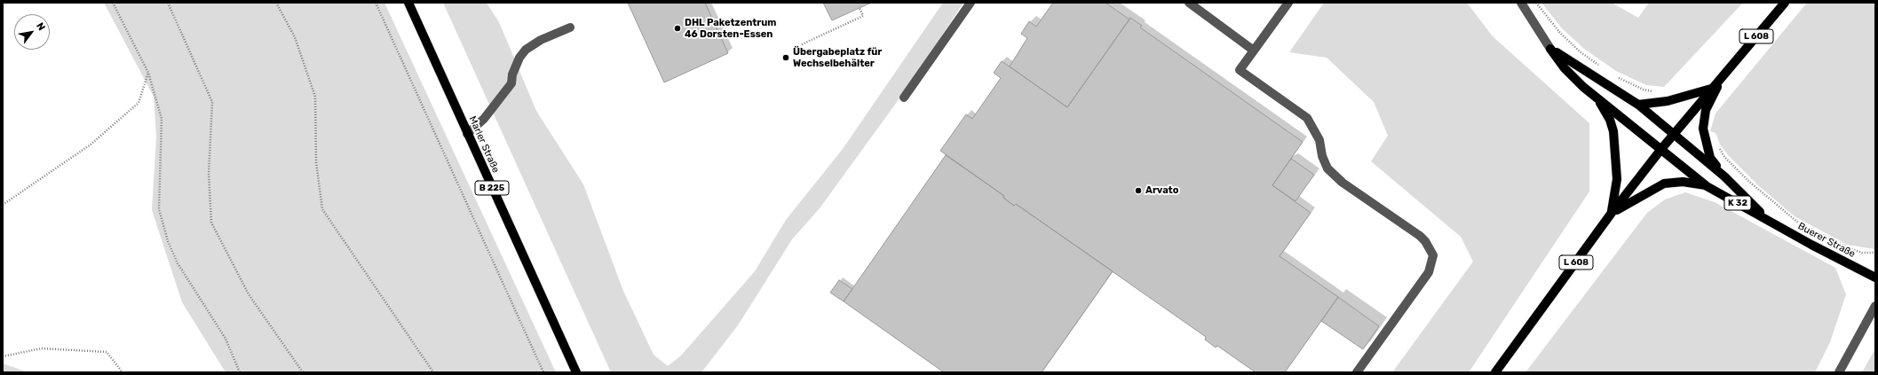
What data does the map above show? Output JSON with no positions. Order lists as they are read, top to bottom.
{
  "streets": {
    "main road": [
      "L 608",
      "Marler Straße",
      "B 225",
      "K 32",
      "Buerer Straße"
    ]
  },
  "crossings": [
    ["L 608", "K 32"],
    ["K 32", "Buerer Straße"]
  ],
  "places": ["DHL Paketzentrum 46 Dorsten-Essen", "Übergabeplatz für Wechselbehälter", "Arvato"],
  "north": "top right"
}
